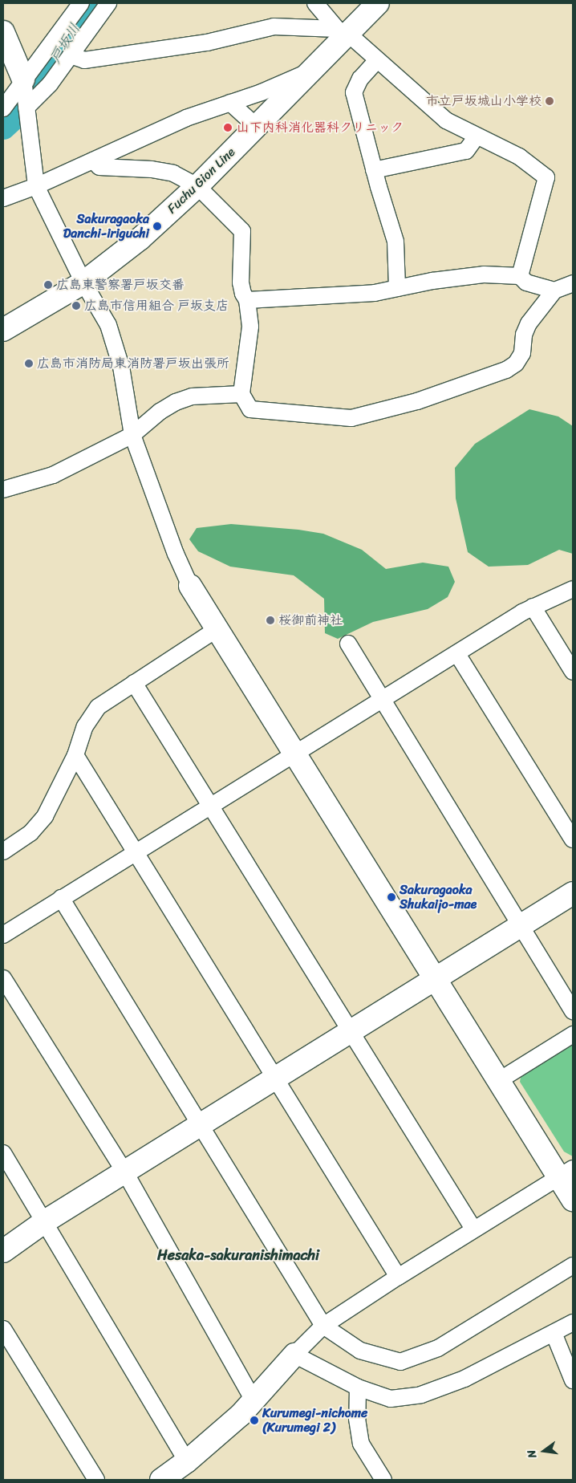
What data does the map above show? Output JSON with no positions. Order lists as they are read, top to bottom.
{
  "streets": {
    "street": ["Fuchu Gion Line"]
  },
  "districts": ["Hesaka-sakuranishimachi"],
  "water": ["戸坂川"],
  "places": [
    "市立戸坂城山小学校",
    "山下内科消化器科クリニック",
    "Sakuragaoka Danchi-iriguchi",
    "広島東警察署戸坂交番",
    "広島市信用組合 戸坂支店",
    "広島市消防局東消防署戸坂出張所",
    "桜御前神社",
    "Sakuragaoka Shukaijo-mae",
    "Kurumegi-nichome (Kurumegi 2)"
  ],
  "north": "left"
}
